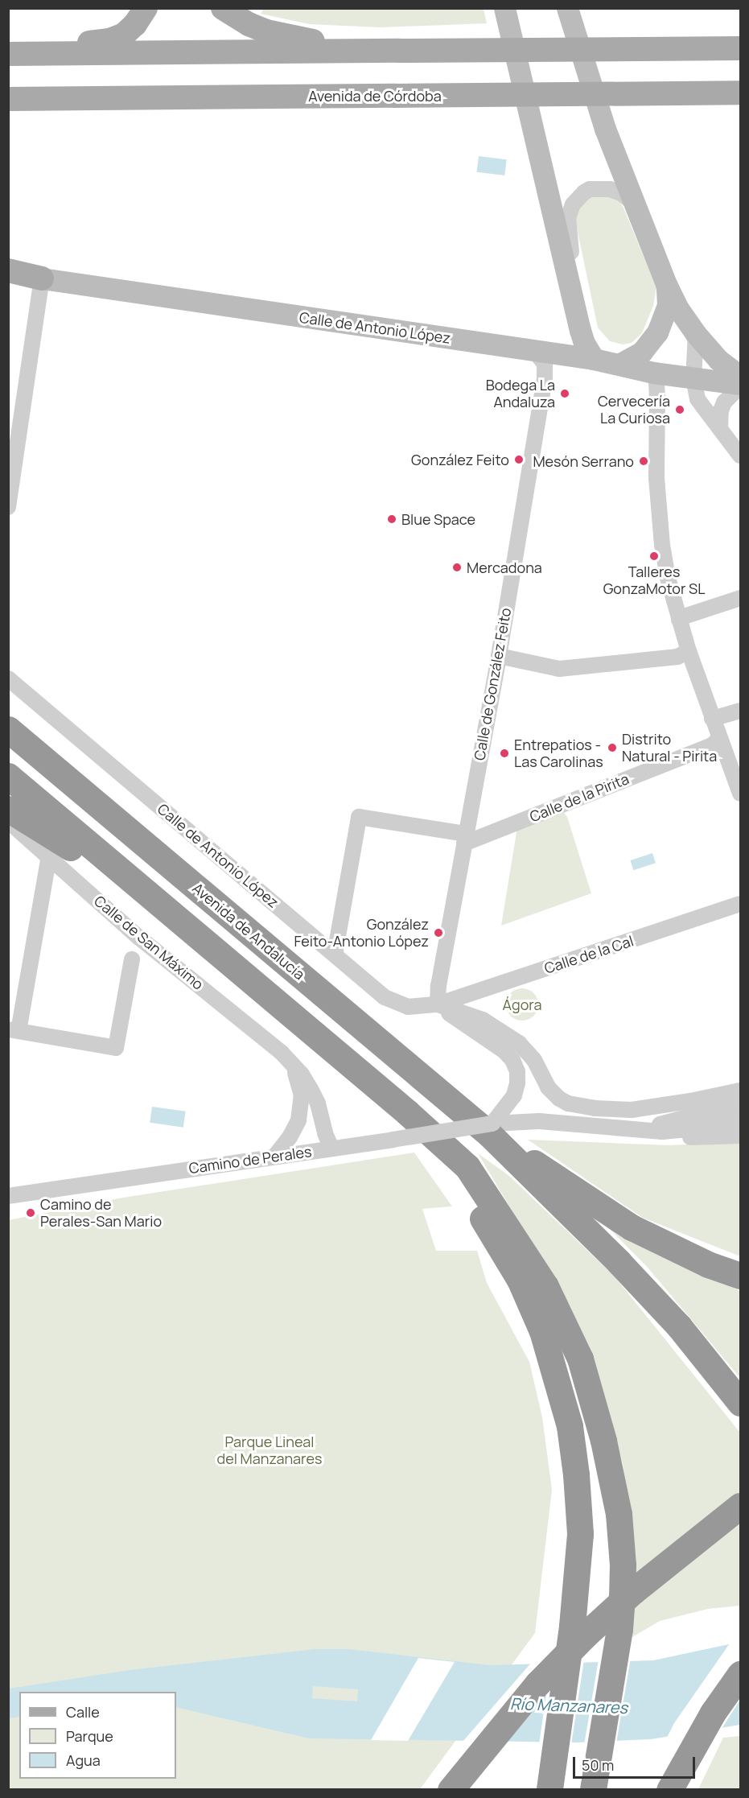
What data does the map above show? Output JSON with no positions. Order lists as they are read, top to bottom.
{
  "streets": {
    "highway": ["Avenida de Andalucía"],
    "main road": ["Avenida de Córdoba"],
    "street": [
      "Calle de Antonio López",
      "Calle de González Feito",
      "Calle de la Pirita",
      "Calle de San Máximo",
      "Calle de la Cal",
      "Camino de Perales"
    ]
  },
  "crossings": [
    ["Calle de Antonio López", "Calle de González Feito"],
    ["Calle de Antonio López", "Calle de la Cal"],
    ["Calle de González Feito", "Calle de la Pirita"],
    ["Calle de González Feito", "Calle de la Cal"],
    ["Avenida de Andalucía", "Camino de Perales"],
    ["Calle de San Máximo", "Camino de Perales"]
  ],
  "water": ["Río Manzanares"],
  "parks": ["Ágora", "Parque Lineal del Manzanares"],
  "places": [
    "Bodega La Andaluza",
    "Cervecería La Curiosa",
    "González Feito",
    "Mesón Serrano",
    "Blue Space",
    "Talleres GonzaMotor SL",
    "Mercadona",
    "Distrito Natural - Pirita",
    "Entrepatios - Las Carolinas",
    "González Feito-Antonio López",
    "Camino de Perales-San Mario"
  ],
  "legend": ["Calle", "Parque", "Agua"],
  "scale_bar": "50 m"
}
